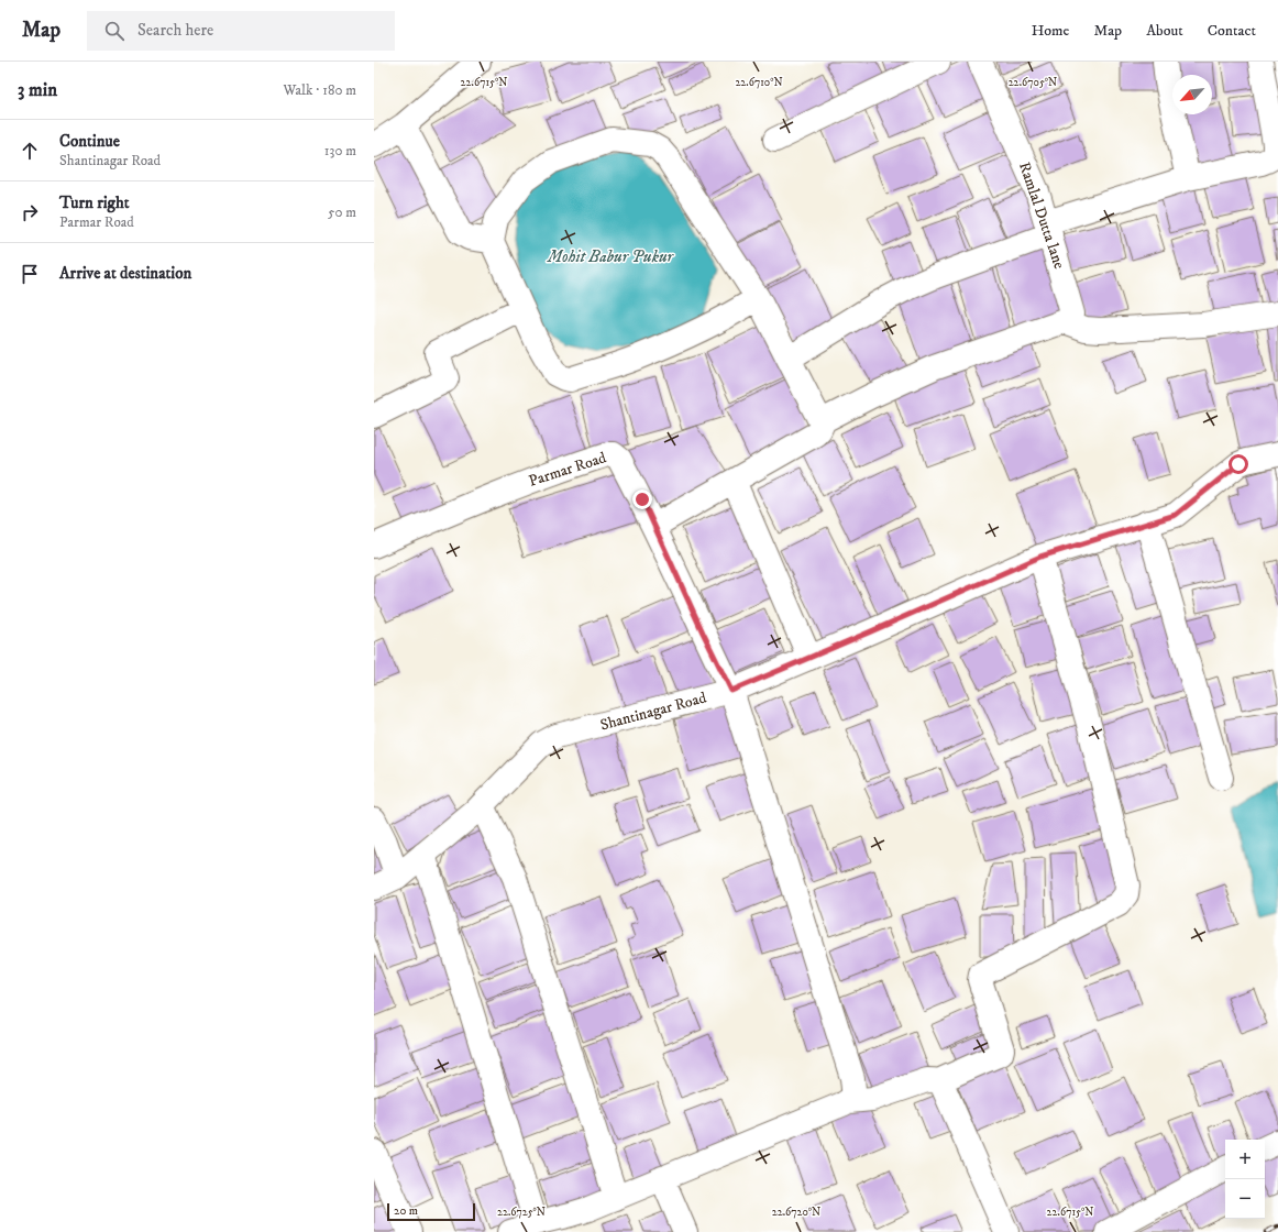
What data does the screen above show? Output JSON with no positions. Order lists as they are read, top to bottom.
{
  "streets": {
    "street": ["Ramlal Dutta lane", "Parmar Road", "Shantinagar Road"]
  },
  "crossings": [
    ["Parmar Road", "Shantinagar Road"]
  ],
  "water": ["Mohit Babur Pukur"],
  "scale_bar": "20 m",
  "north": "bottom left",
  "page": {
    "header": "Map",
    "search": "Search here",
    "nav": [
      "Home",
      "Map",
      "About",
      "Contact"
    ],
    "heading": ["3 min", "Walk · 180 m"],
    "list": [
      ["Continue", "Shantinagar Road", "130 m"],
      ["Turn right", "Parmar Road", "50 m"],
      "Arrive at destination"
    ],
    "map_buttons": ["+", "−"],
    "scale": "20 m"
  },
  "coordinates": [
    "22.6715°N",
    "22.6710°N",
    "22.6705°N",
    "22.6725°N",
    "22.6720°N"
  ]
}
